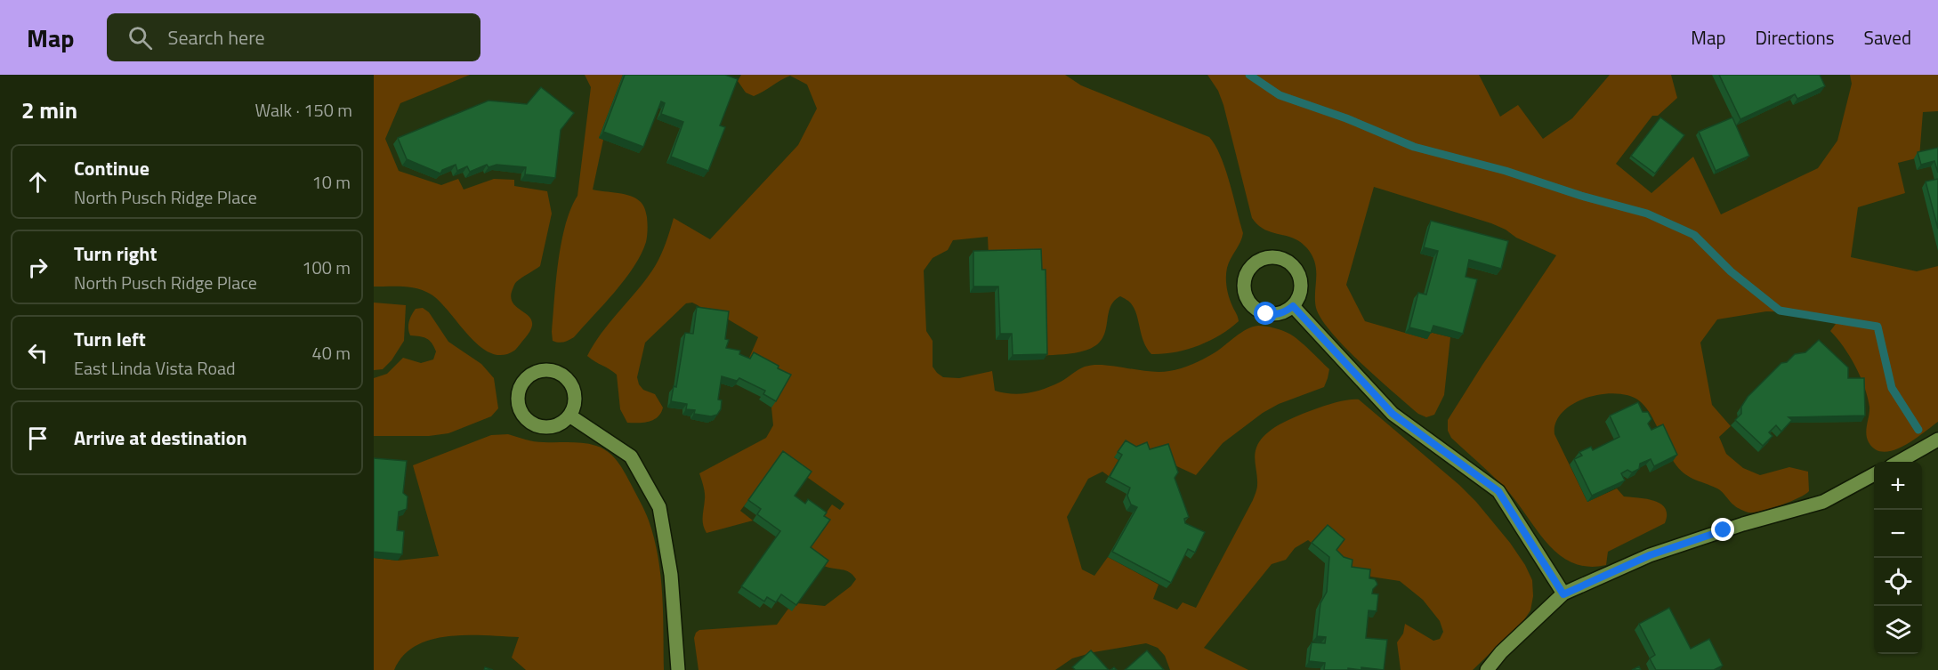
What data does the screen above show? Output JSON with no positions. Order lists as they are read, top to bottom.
{
  "page": {
    "header": "Map",
    "search": "Search here",
    "nav": ["Map", "Directions", "Saved"],
    "heading": ["2 min", "Walk · 150 m"],
    "list": [
      ["Continue", "North Pusch Ridge Place", "10 m"],
      ["Turn right", "North Pusch Ridge Place", "100 m"],
      ["Turn left", "East Linda Vista Road", "40 m"],
      "Arrive at destination"
    ],
    "map_buttons": ["+", "−"]
  }
}
